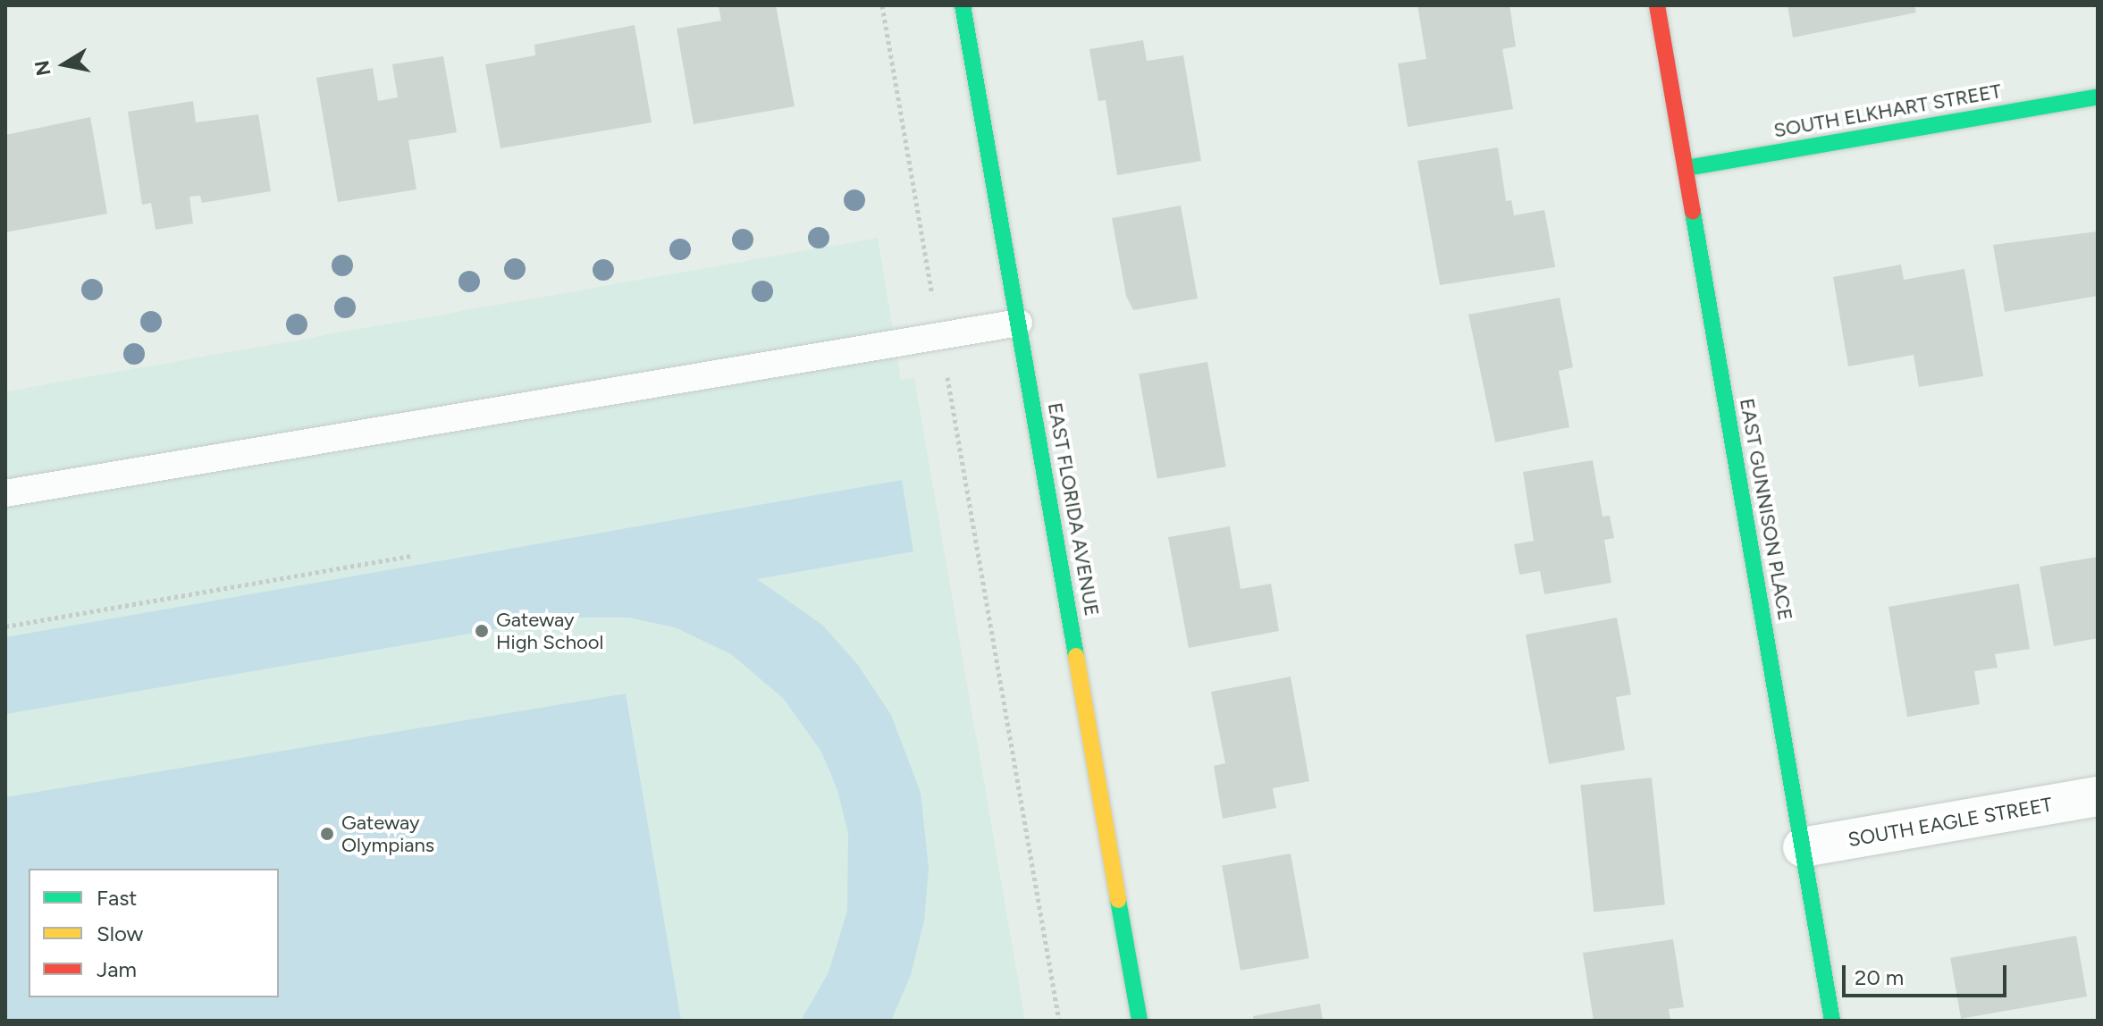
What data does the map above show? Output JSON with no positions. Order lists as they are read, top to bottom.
{
  "streets": {
    "street": [
      "SOUTH ELKHART STREET",
      "EAST FLORIDA AVENUE",
      "EAST GUNNISON PLACE",
      "SOUTH EAGLE STREET"
    ]
  },
  "crossings": [
    ["SOUTH ELKHART STREET", "EAST GUNNISON PLACE"],
    ["EAST GUNNISON PLACE", "SOUTH EAGLE STREET"]
  ],
  "places": ["Gateway High School", "Gateway Olympians"],
  "legend": ["Fast", "Slow", "Jam"],
  "scale_bar": "20 m",
  "north": "left"
}
